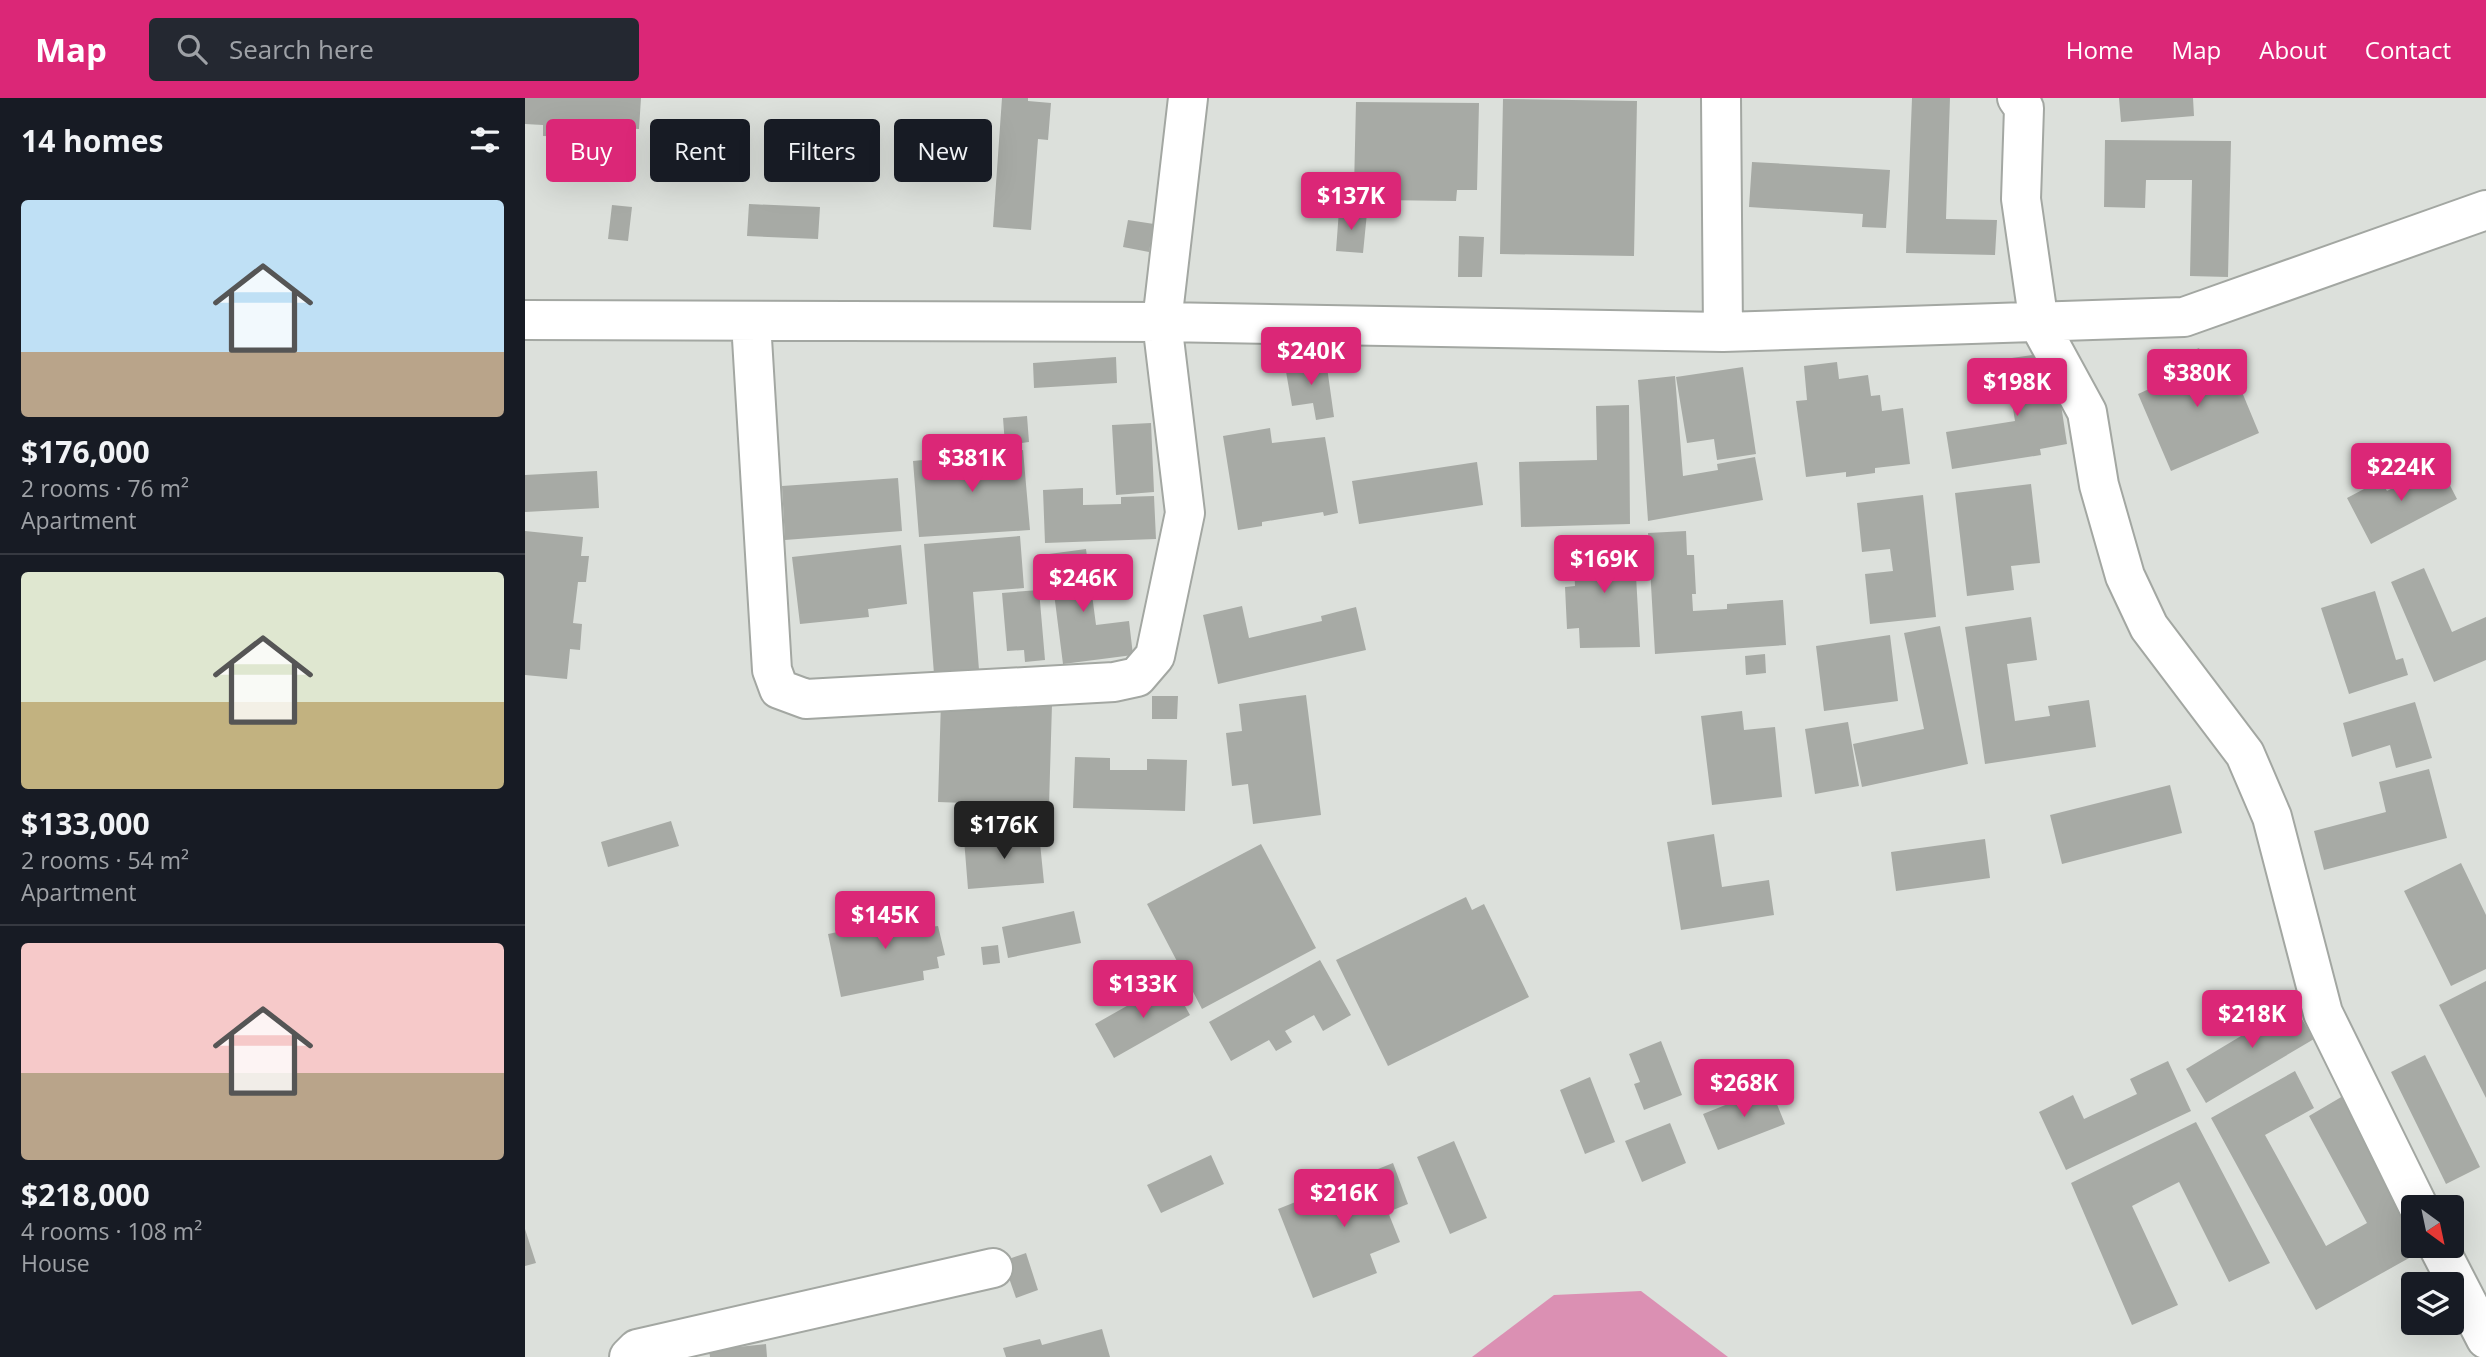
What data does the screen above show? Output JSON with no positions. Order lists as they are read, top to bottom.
{
  "north": "bottom right",
  "page": {
    "header": "Map",
    "search": "Search here",
    "nav": [
      "Home",
      "Map",
      "About",
      "Contact"
    ],
    "heading": "14 homes",
    "chip": [
      "Buy",
      "Rent",
      "Filters",
      "New"
    ],
    "price": [
      "$137K",
      "$240K",
      "$380K",
      "$198K",
      "$381K",
      "$224K",
      "$169K",
      "$246K",
      "$176K",
      "$145K",
      "$133K",
      "$218K",
      "$268K",
      "$216K"
    ],
    "list": [
      {
        "name": "$176,000",
        "note": "2 rooms · 76 m² · Apartment"
      },
      {
        "name": "$133,000",
        "note": "2 rooms · 54 m² · Apartment"
      },
      {
        "name": "$218,000",
        "note": "4 rooms · 108 m² · House"
      }
    ]
  }
}
